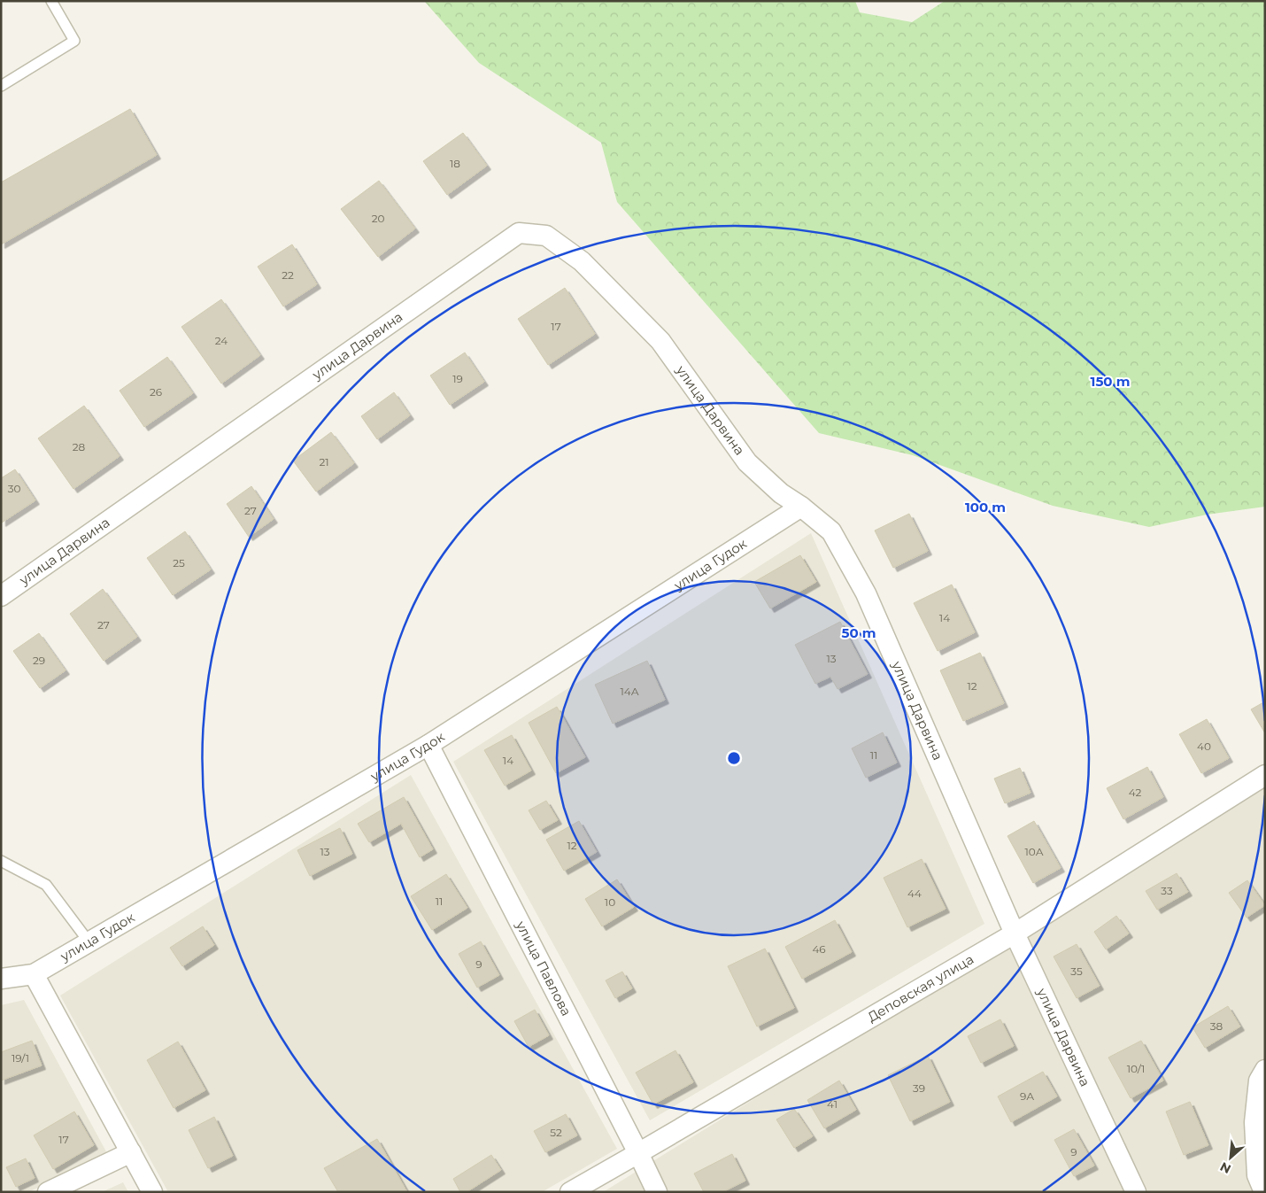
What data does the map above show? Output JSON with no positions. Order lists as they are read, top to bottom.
{
  "streets": {
    "street": [
      "улица Дарвина",
      "улица Гудок",
      "улица Павлова",
      "Деповская улица"
    ]
  },
  "crossings": [
    ["улица Дарвина", "улица Гудок"],
    ["улица Дарвина", "Деповская улица"],
    ["улица Гудок", "улица Павлова"],
    ["улица Павлова", "Деповская улица"]
  ],
  "house_numbers": [
    "18",
    "20",
    "22",
    "17",
    "24",
    "19",
    "26",
    "28",
    "21",
    "30",
    "27",
    "25",
    "14",
    "27",
    "13",
    "29",
    "12",
    "14А",
    "40",
    "11",
    "14",
    "42",
    "12",
    "13",
    "10А",
    "33",
    "44",
    "11",
    "10",
    "46",
    "9",
    "35",
    "38",
    "19/1",
    "10/1",
    "39",
    "9А",
    "41",
    "52",
    "17",
    "9"
  ],
  "north": "bottom left",
  "rings": ["150 m", "100 m", "50 m"]
}
